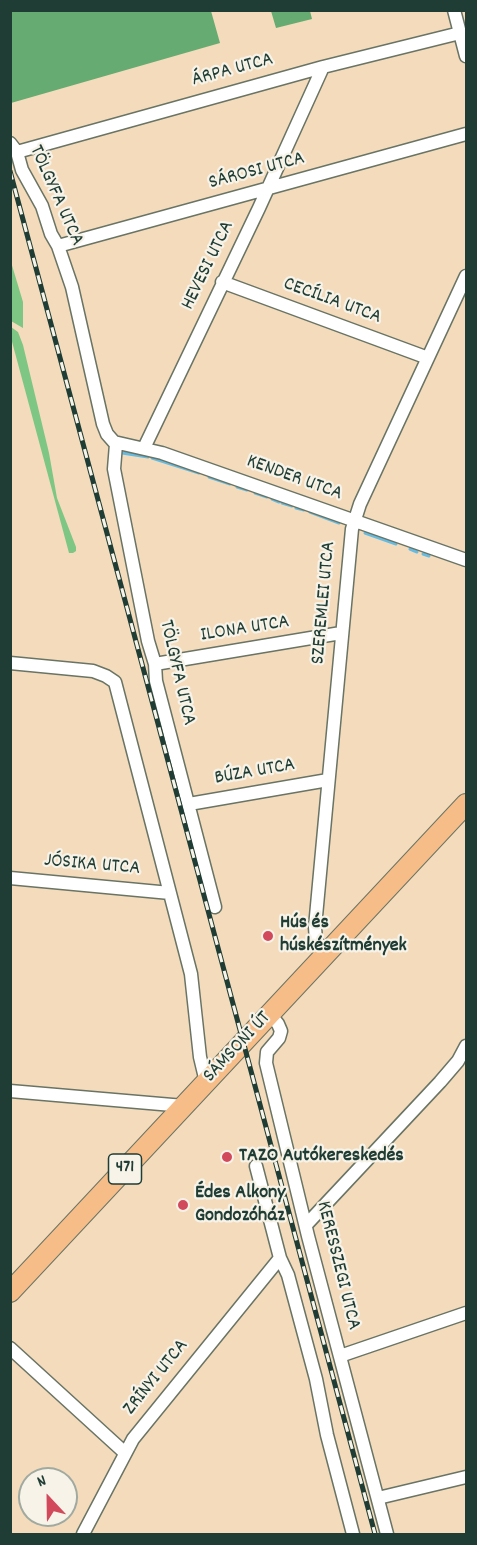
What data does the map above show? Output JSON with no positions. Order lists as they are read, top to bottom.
{
  "streets": {
    "main road": ["SÁMSONI ÚT", "471"],
    "street": [
      "ÁRPA UTCA",
      "SÁROSI UTCA",
      "TÖLGYFA UTCA",
      "HEVESI UTCA",
      "CECÍLIA UTCA",
      "KENDER UTCA",
      "SZEREMLEI UTCA",
      "ILONA UTCA",
      "BÚZA UTCA",
      "JÓSIKA UTCA",
      "KERESSZEGI UTCA",
      "ZRÍNYI UTCA"
    ]
  },
  "crossings": [
    ["ÁRPA UTCA", "TÖLGYFA UTCA"],
    ["ÁRPA UTCA", "HEVESI UTCA"],
    ["SÁROSI UTCA", "TÖLGYFA UTCA"],
    ["SÁROSI UTCA", "HEVESI UTCA"],
    ["TÖLGYFA UTCA", "KENDER UTCA"],
    ["TÖLGYFA UTCA", "ILONA UTCA"],
    ["TÖLGYFA UTCA", "BÚZA UTCA"],
    ["HEVESI UTCA", "CECÍLIA UTCA"],
    ["HEVESI UTCA", "KENDER UTCA"],
    ["CECÍLIA UTCA", "SZEREMLEI UTCA"],
    ["KENDER UTCA", "SZEREMLEI UTCA"],
    ["SZEREMLEI UTCA", "ILONA UTCA"],
    ["SZEREMLEI UTCA", "BÚZA UTCA"],
    ["SZEREMLEI UTCA", "SÁMSONI ÚT"],
    ["SÁMSONI ÚT", "KERESSZEGI UTCA"]
  ],
  "places": ["Hús és húskészítmények", "TAZO Autókereskedés", "Édes Alkony Gondozóház"],
  "north": "top"
}
